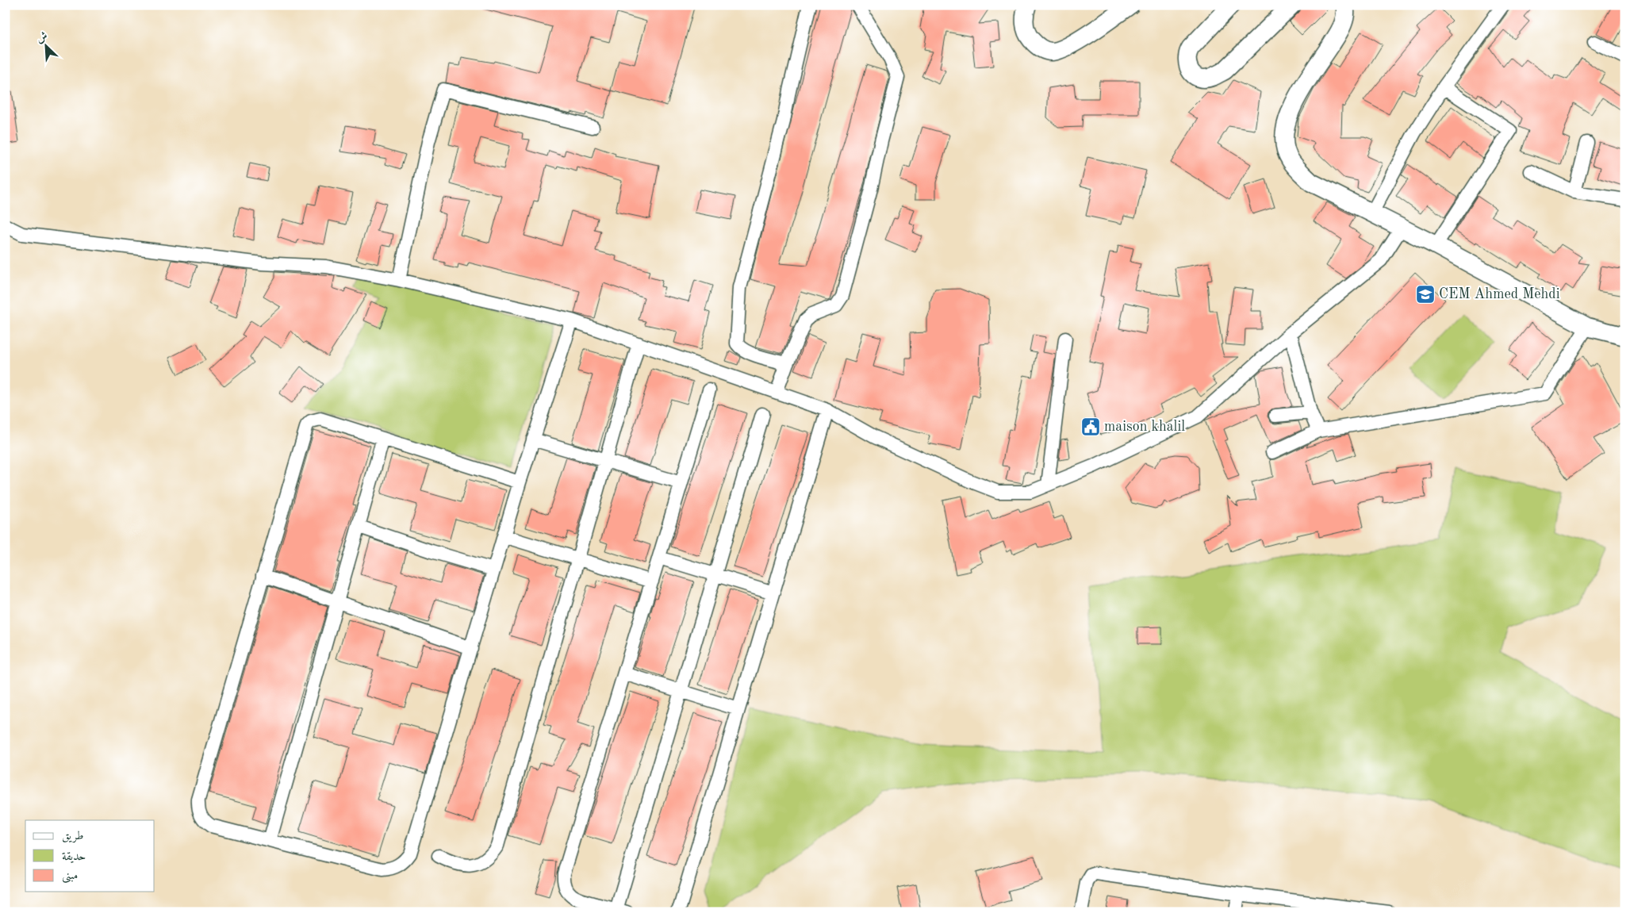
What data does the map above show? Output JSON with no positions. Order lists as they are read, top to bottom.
{
  "places": {
    "school or university": ["CEM Ahmed Mehdi"],
    "public building": ["maison khalil"]
  },
  "legend": ["طريق", "حديقة", "مبنى"],
  "north": "top left"
}
